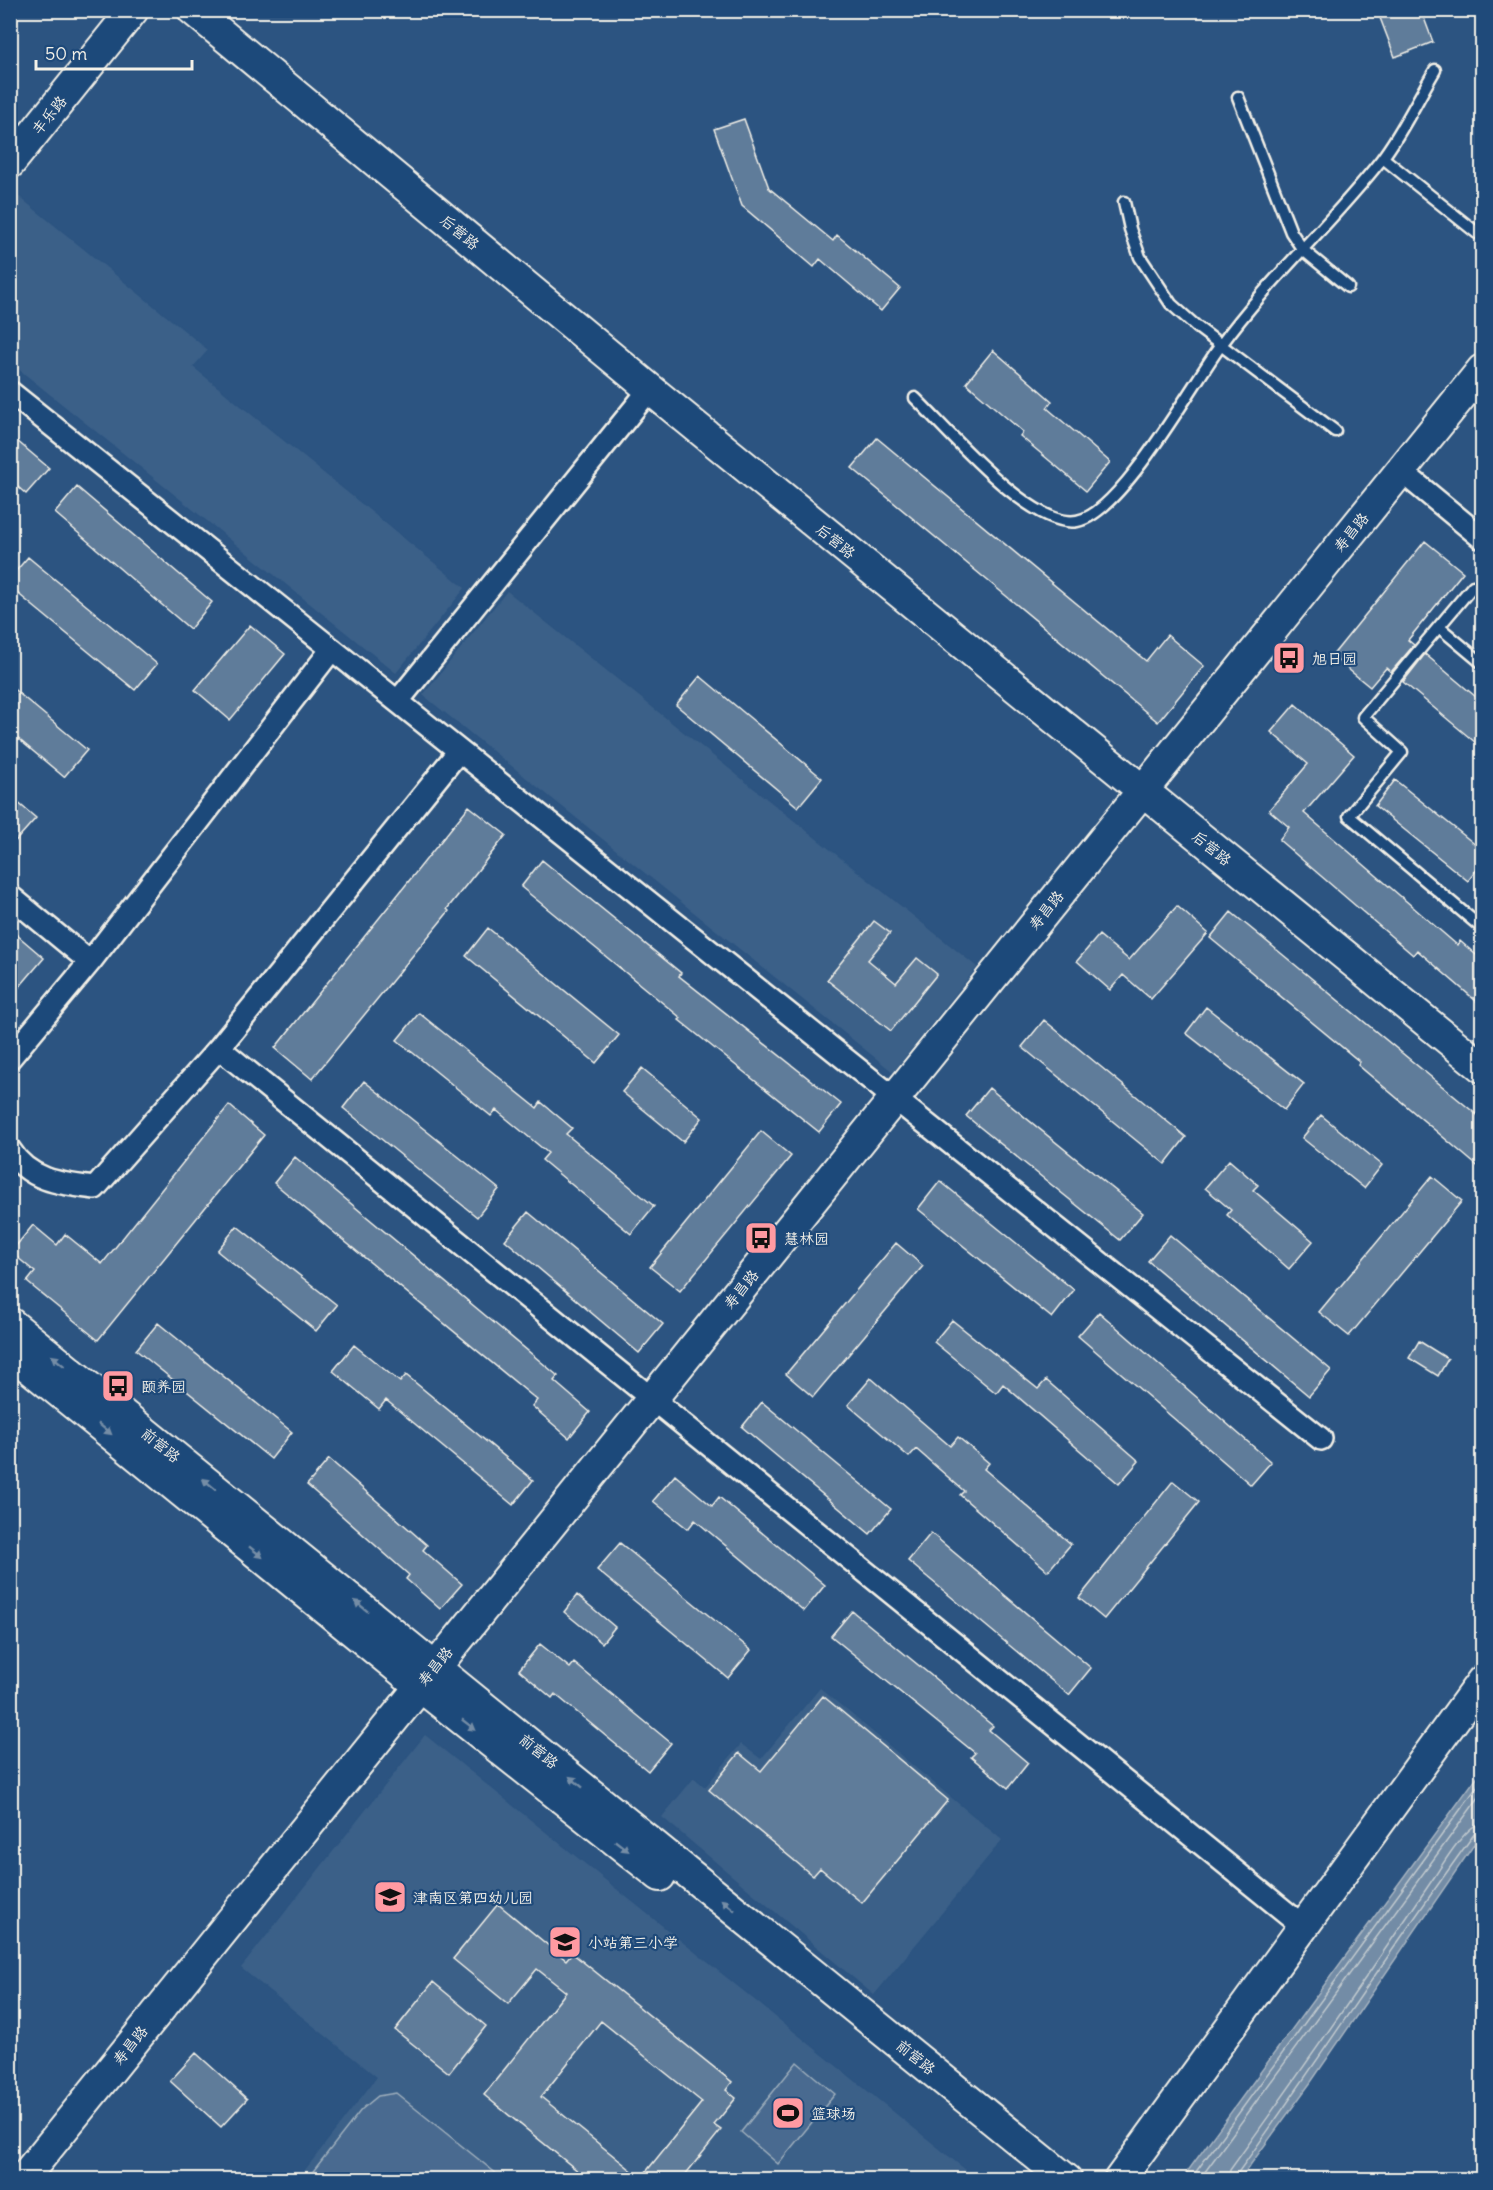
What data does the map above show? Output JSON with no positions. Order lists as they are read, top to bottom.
{
  "streets": {
    "street": [
      "丰乐路",
      "后营路",
      "寿昌路",
      "前营路"
    ]
  },
  "crossings": [
    ["后营路", "寿昌路"],
    ["寿昌路", "前营路"]
  ],
  "places": {
    "bus stop": ["旭日园", "慧林园", "颐养园"],
    "school or university": ["津南区第四幼儿园", "小站第三小学"],
    "sports": ["篮球场"]
  },
  "scale_bar": "50 m"
}
